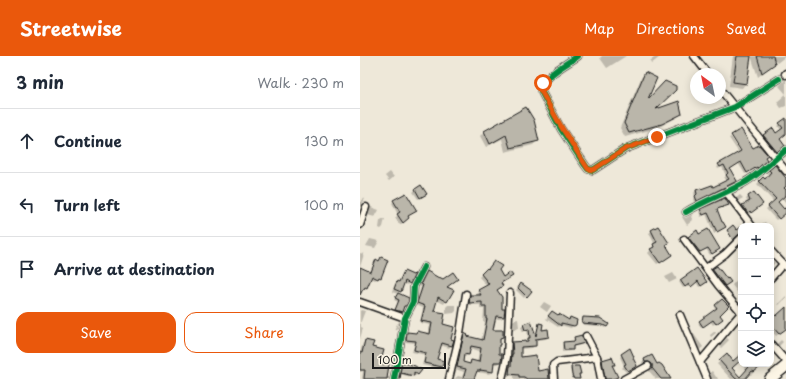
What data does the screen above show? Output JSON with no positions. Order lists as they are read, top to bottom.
{
  "scale_bar": "100 m",
  "north": "top left",
  "page": {
    "header": "Streetwise",
    "nav": ["Map", "Directions", "Saved"],
    "heading": ["3 min", "Walk · 230 m"],
    "list": [
      ["Continue", "130 m"],
      ["Turn left", "100 m"],
      "Arrive at destination"
    ],
    "map_buttons": ["+", "−"],
    "buttons": ["Save", "Share"],
    "scale": "100 m"
  }
}
